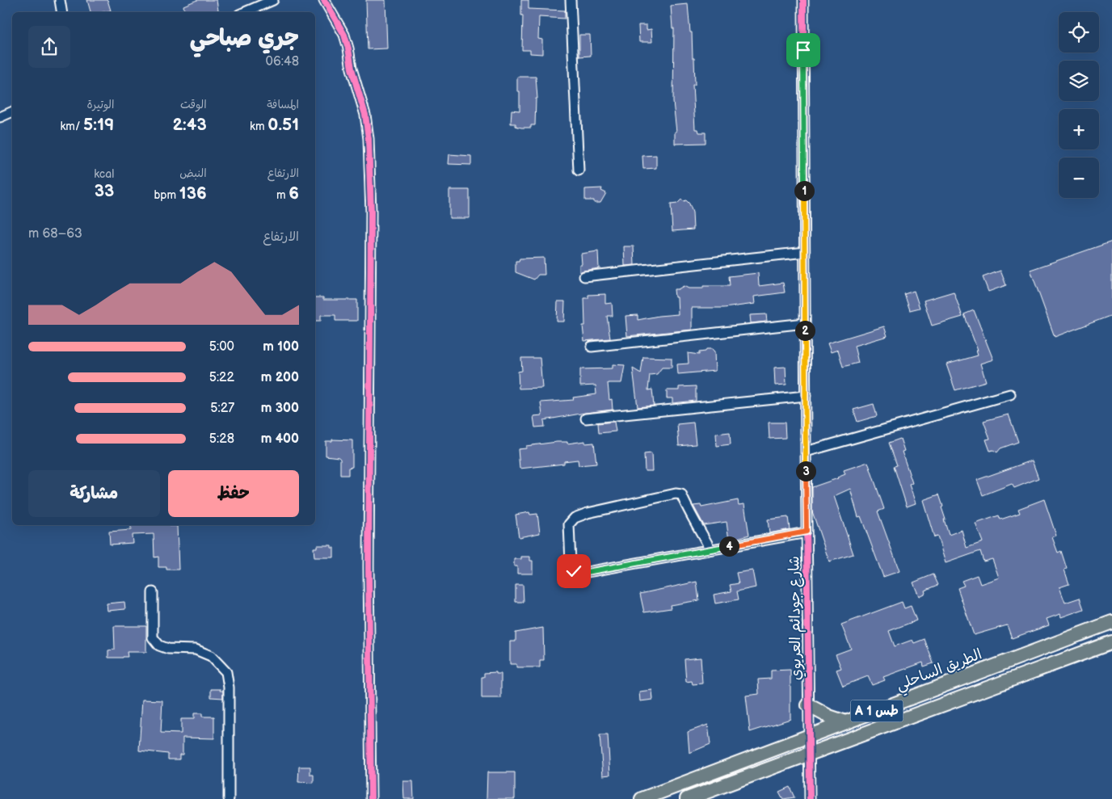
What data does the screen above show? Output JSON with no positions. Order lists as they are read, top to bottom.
{
  "streets": {
    "highway": ["الطريق الساحلي", "A 1 طس"],
    "street": ["شارع جودائم العريوي"]
  },
  "crossings": [
    ["شارع جودائم العريوي", "الطريق الساحلي"],
    ["شارع جودائم العريوي", "A 1 طس"]
  ],
  "page": {
    "map_buttons": ["+", "−"],
    "heading": ["جري صباحي", "06:48"],
    "stats": [
      ["المسافة", "0.51 km"],
      ["الوقت", "2:43"],
      ["الوتيرة", "5:19 /km"],
      ["الارتفاع", "6 m"],
      ["النبض", "136 bpm"],
      ["kcal", "33"]
    ],
    "pins": [
      "1",
      "2",
      "3",
      "4"
    ],
    "chart": ["الارتفاع", "63–68 m"],
    "list": [
      {
        "name": "100 m",
        "note": "5:00"
      },
      {
        "name": "200 m",
        "note": "5:22"
      },
      {
        "name": "300 m",
        "note": "5:27"
      },
      {
        "name": "400 m",
        "note": "5:28"
      }
    ],
    "buttons": ["حفظ", "مشاركة"]
  }
}
